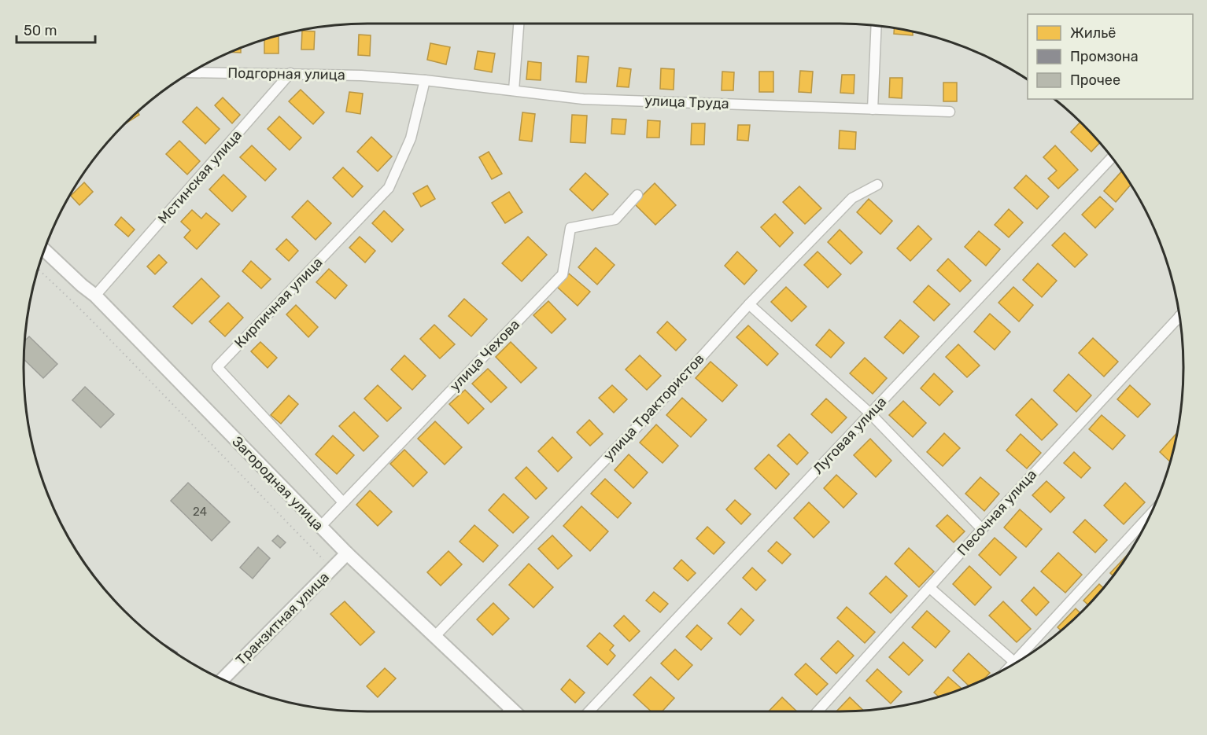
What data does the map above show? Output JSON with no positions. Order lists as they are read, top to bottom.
{
  "streets": {
    "main road": ["Загородная улица", "Транзитная улица"],
    "street": [
      "Подгорная улица",
      "улица Труда",
      "Мстинская улица",
      "Кирпичная улица",
      "улица Чехова",
      "улица Трактористов",
      "Луговая улица",
      "Песочная улица"
    ]
  },
  "crossings": [
    ["Подгорная улица", "улица Труда"],
    ["Подгорная улица", "Мстинская улица"],
    ["Подгорная улица", "Кирпичная улица"],
    ["улица Труда", "Кирпичная улица"],
    ["Мстинская улица", "Загородная улица"],
    ["Кирпичная улица", "улица Чехова"],
    ["улица Чехова", "Загородная улица"],
    ["улица Трактористов", "Загородная улица"],
    ["Загородная улица", "Транзитная улица"]
  ],
  "house_numbers": ["24"],
  "legend": ["Жильё", "Промзона", "Прочее"],
  "scale_bar": "50 m"
}
